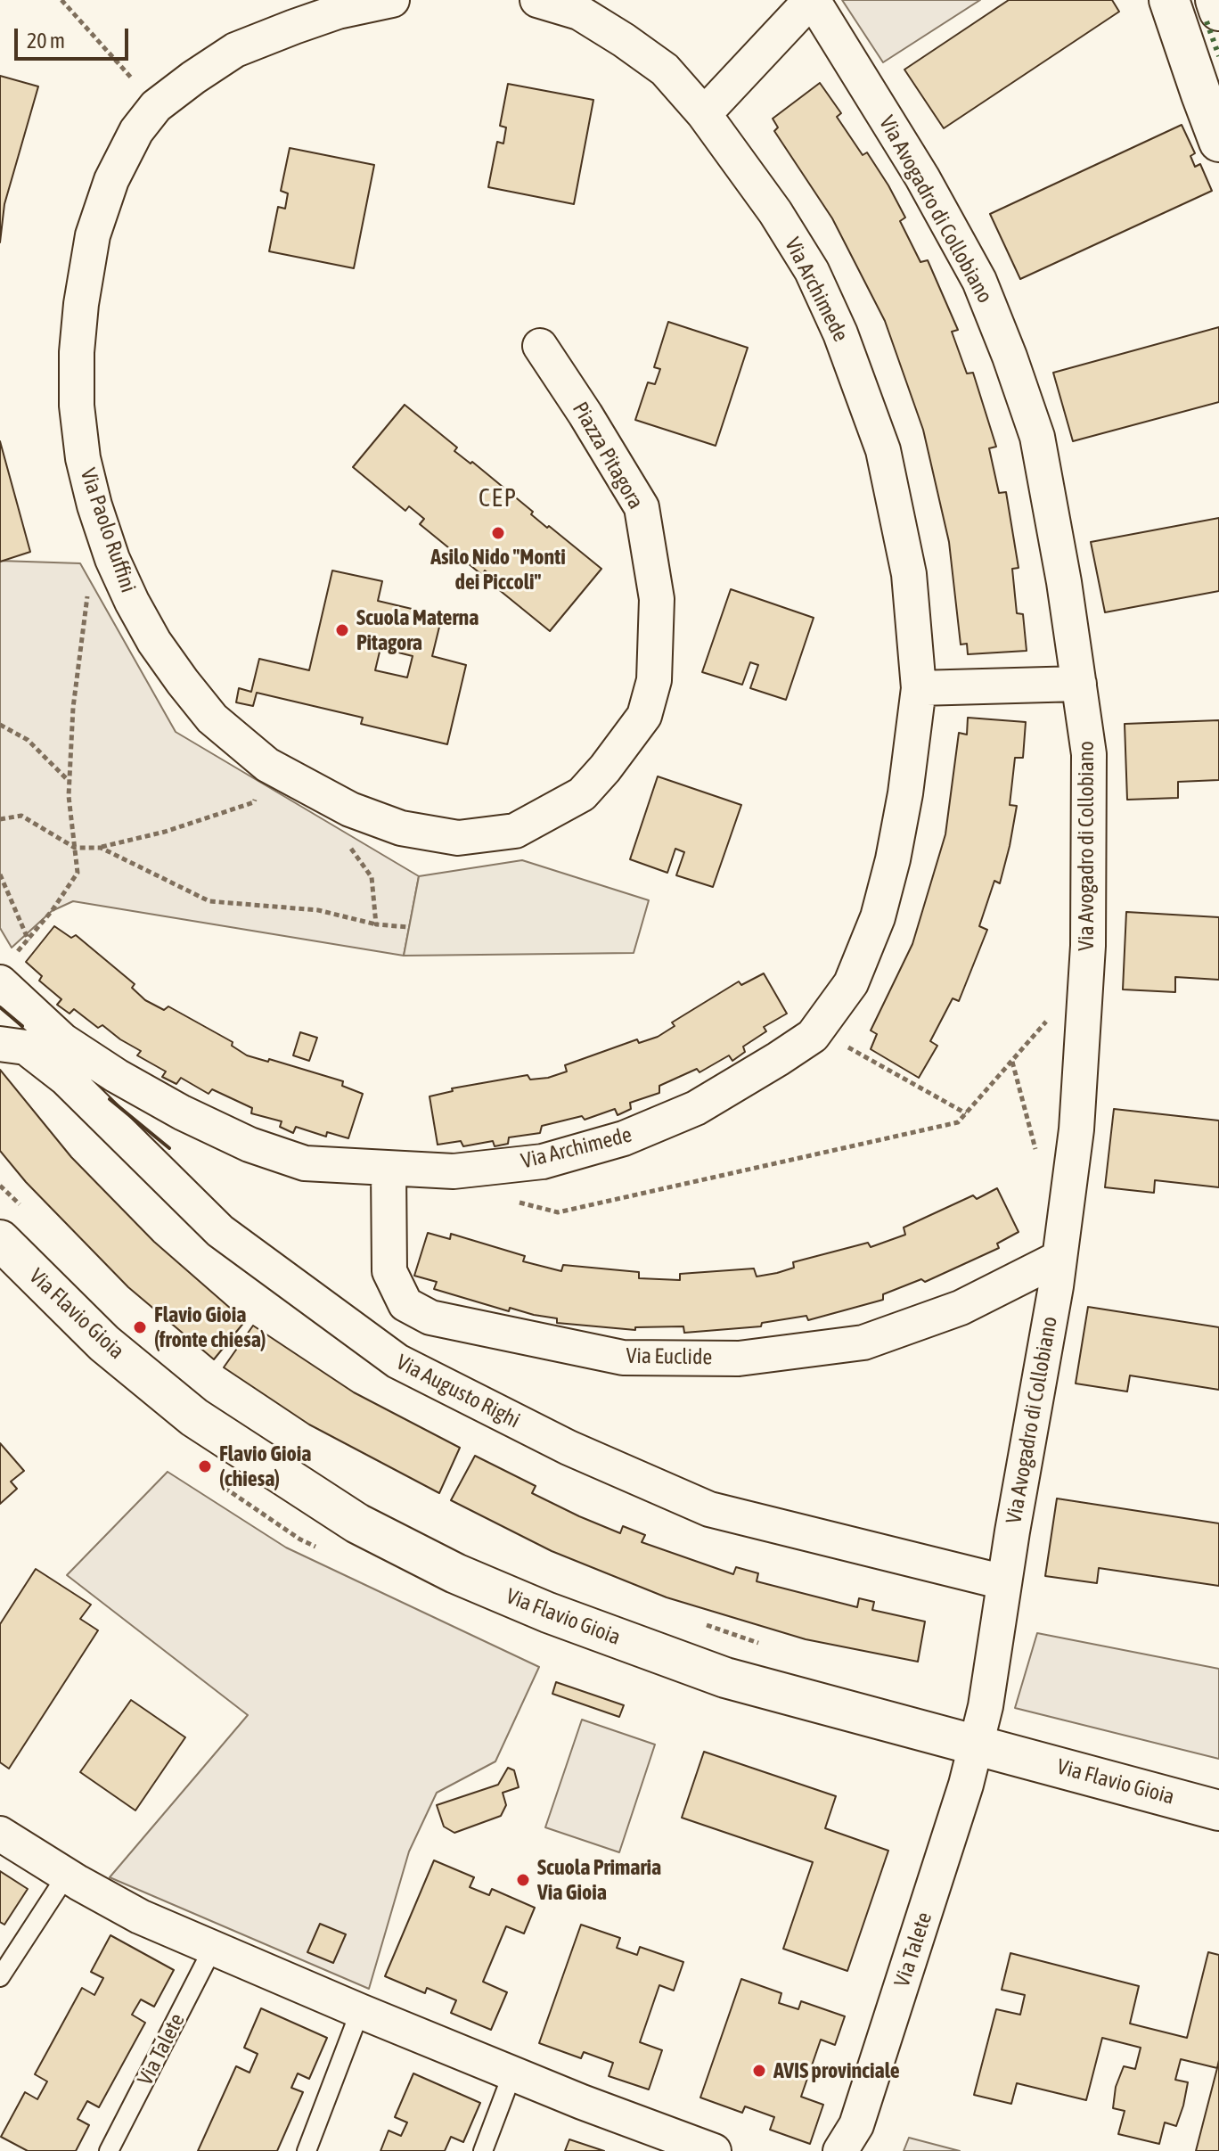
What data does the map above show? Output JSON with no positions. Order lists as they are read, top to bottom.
{
  "streets": {
    "main road": ["Via Flavio Gioia"],
    "street": [
      "Via Avogadro di Collobiano",
      "Via Archimede",
      "Piazza Pitagora",
      "Via Paolo Ruffini",
      "Via Euclide",
      "Via Augusto Righi",
      "Via Talete"
    ]
  },
  "crossings": [
    ["Via Avogadro di Collobiano", "Via Archimede"],
    ["Via Avogadro di Collobiano", "Via Flavio Gioia"],
    ["Via Avogadro di Collobiano", "Via Euclide"],
    ["Via Avogadro di Collobiano", "Via Augusto Righi"],
    ["Via Avogadro di Collobiano", "Via Talete"],
    ["Via Archimede", "Via Euclide"],
    ["Piazza Pitagora", "Via Paolo Ruffini"],
    ["Via Flavio Gioia", "Via Talete"]
  ],
  "districts": ["CEP"],
  "places": [
    "Asilo Nido \"Monti dei Piccoli\"",
    "Scuola Materna Pitagora",
    "Flavio Gioia (fronte chiesa)",
    "Flavio Gioia (chiesa)",
    "Scuola Primaria Via Gioia",
    "AVIS provinciale"
  ],
  "scale_bar": "20 m"
}
